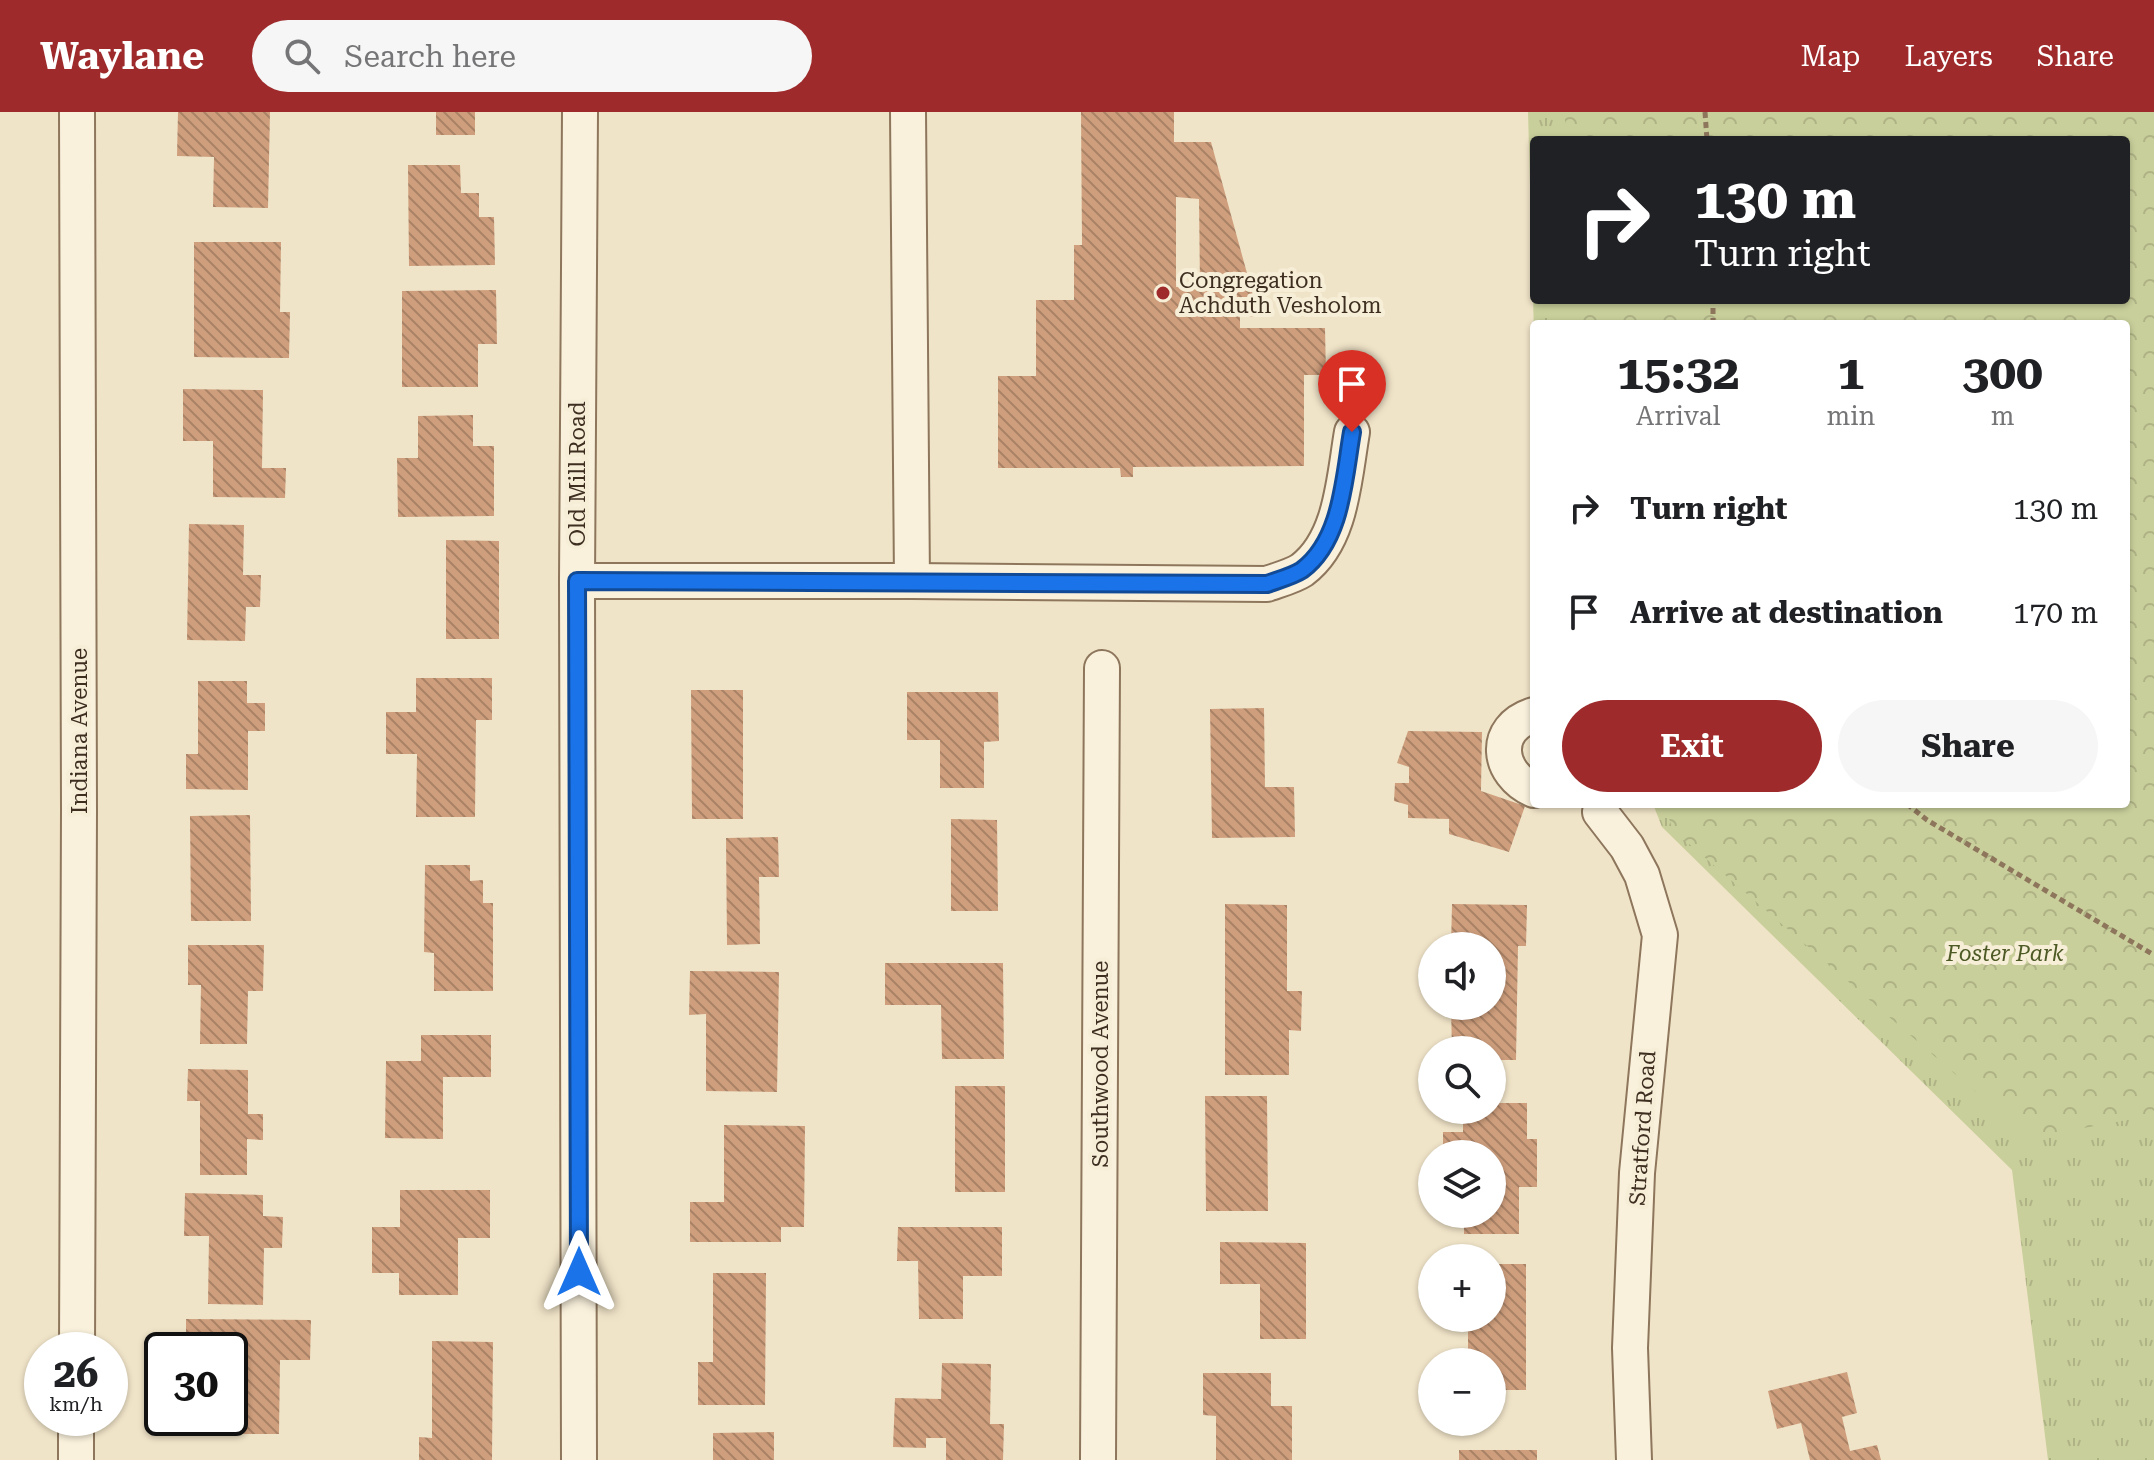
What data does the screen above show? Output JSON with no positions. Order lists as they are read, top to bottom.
{
  "streets": {
    "street": [
      "Old Mill Road",
      "Indiana Avenue",
      "Southwood Avenue",
      "Stratford Road"
    ]
  },
  "parks": ["Foster Park"],
  "places": ["Congregation Achduth Vesholom"],
  "page": {
    "header": "Waylane",
    "search": "Search here",
    "nav": ["Map", "Layers", "Share"],
    "turn": ["130 m", "Turn right"],
    "eta": [
      "15:32",
      "Arrival",
      "1",
      "min",
      "300",
      "m"
    ],
    "list": [
      {
        "name": "Turn right",
        "value": "130 m"
      },
      {
        "name": "Arrive at destination",
        "value": "170 m"
      }
    ],
    "buttons": ["Exit", "Share"],
    "map_buttons": ["+", "−"],
    "speed": "26 km/h",
    "limit": "30"
  }
}
